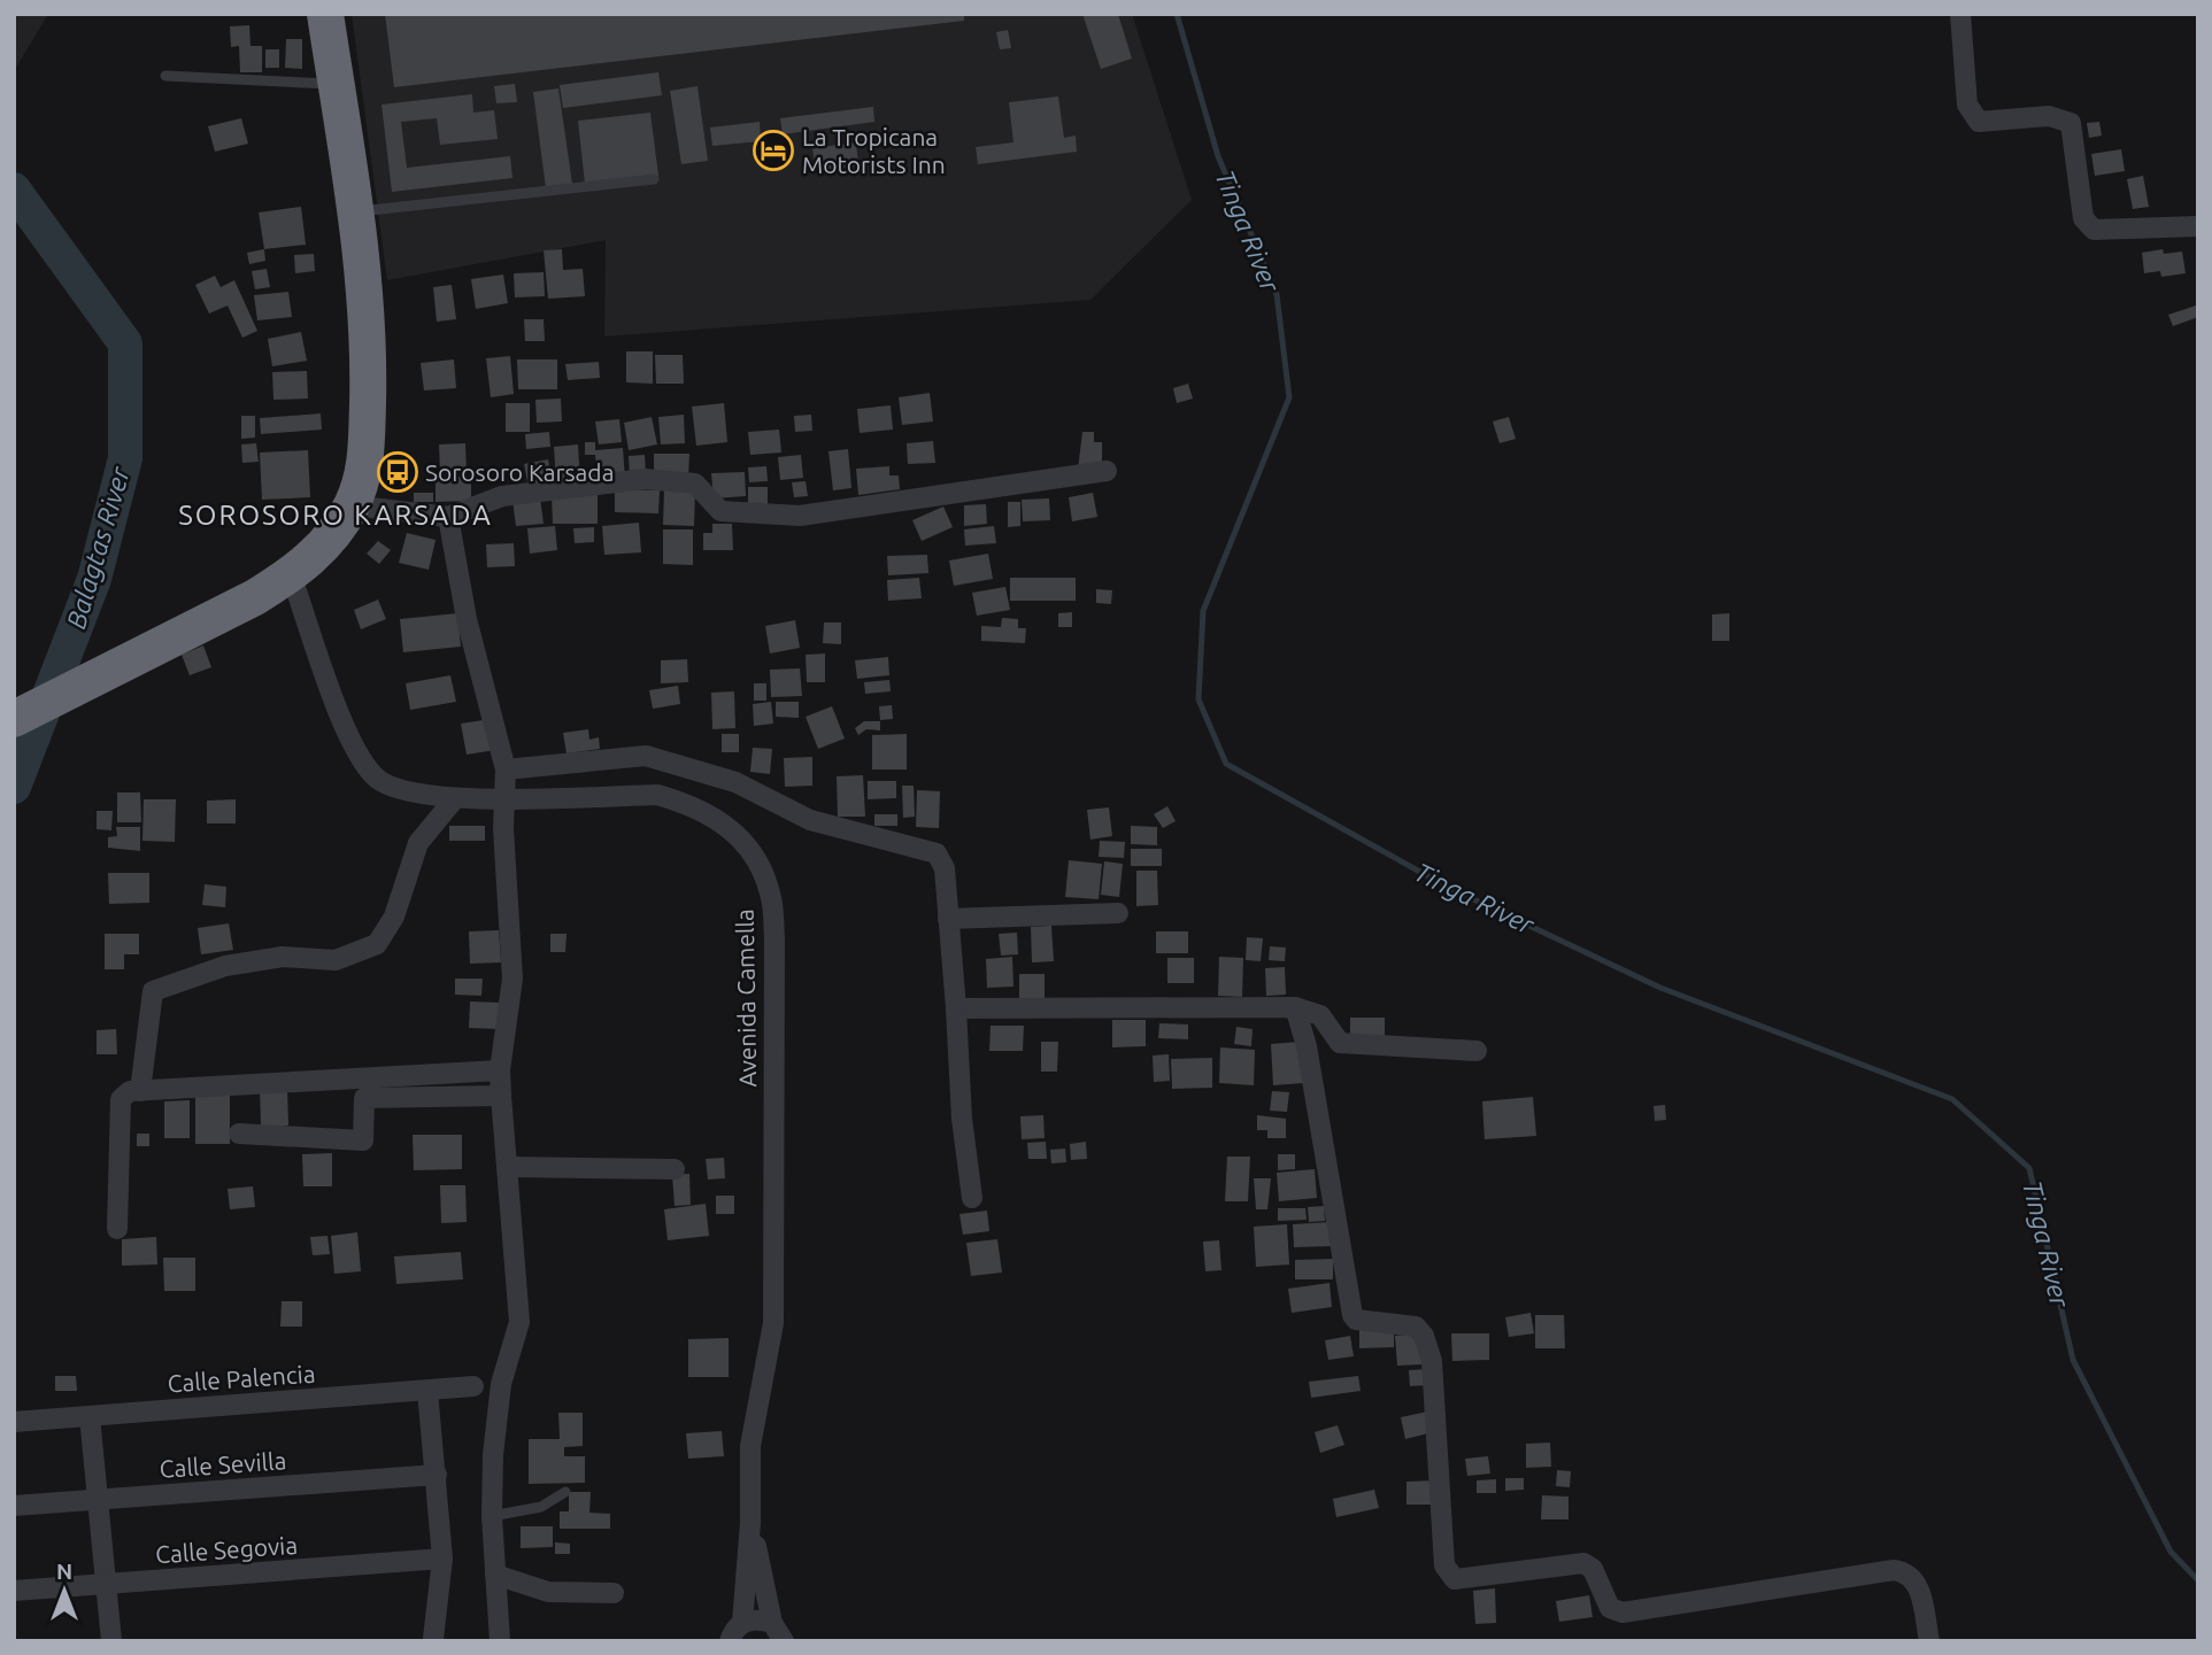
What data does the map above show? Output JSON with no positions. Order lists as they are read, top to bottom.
{
  "streets": {
    "street": [
      "Avenida Camella",
      "Calle Palencia",
      "Calle Sevilla",
      "Calle Segovia"
    ]
  },
  "districts": ["SOROSORO KARSADA"],
  "water": ["Tinga River", "Balagtas River"],
  "places": {
    "hotel": ["La Tropicana Motorists Inn"],
    "bus stop": ["Sorosoro Karsada"]
  },
  "north": "top"
}
